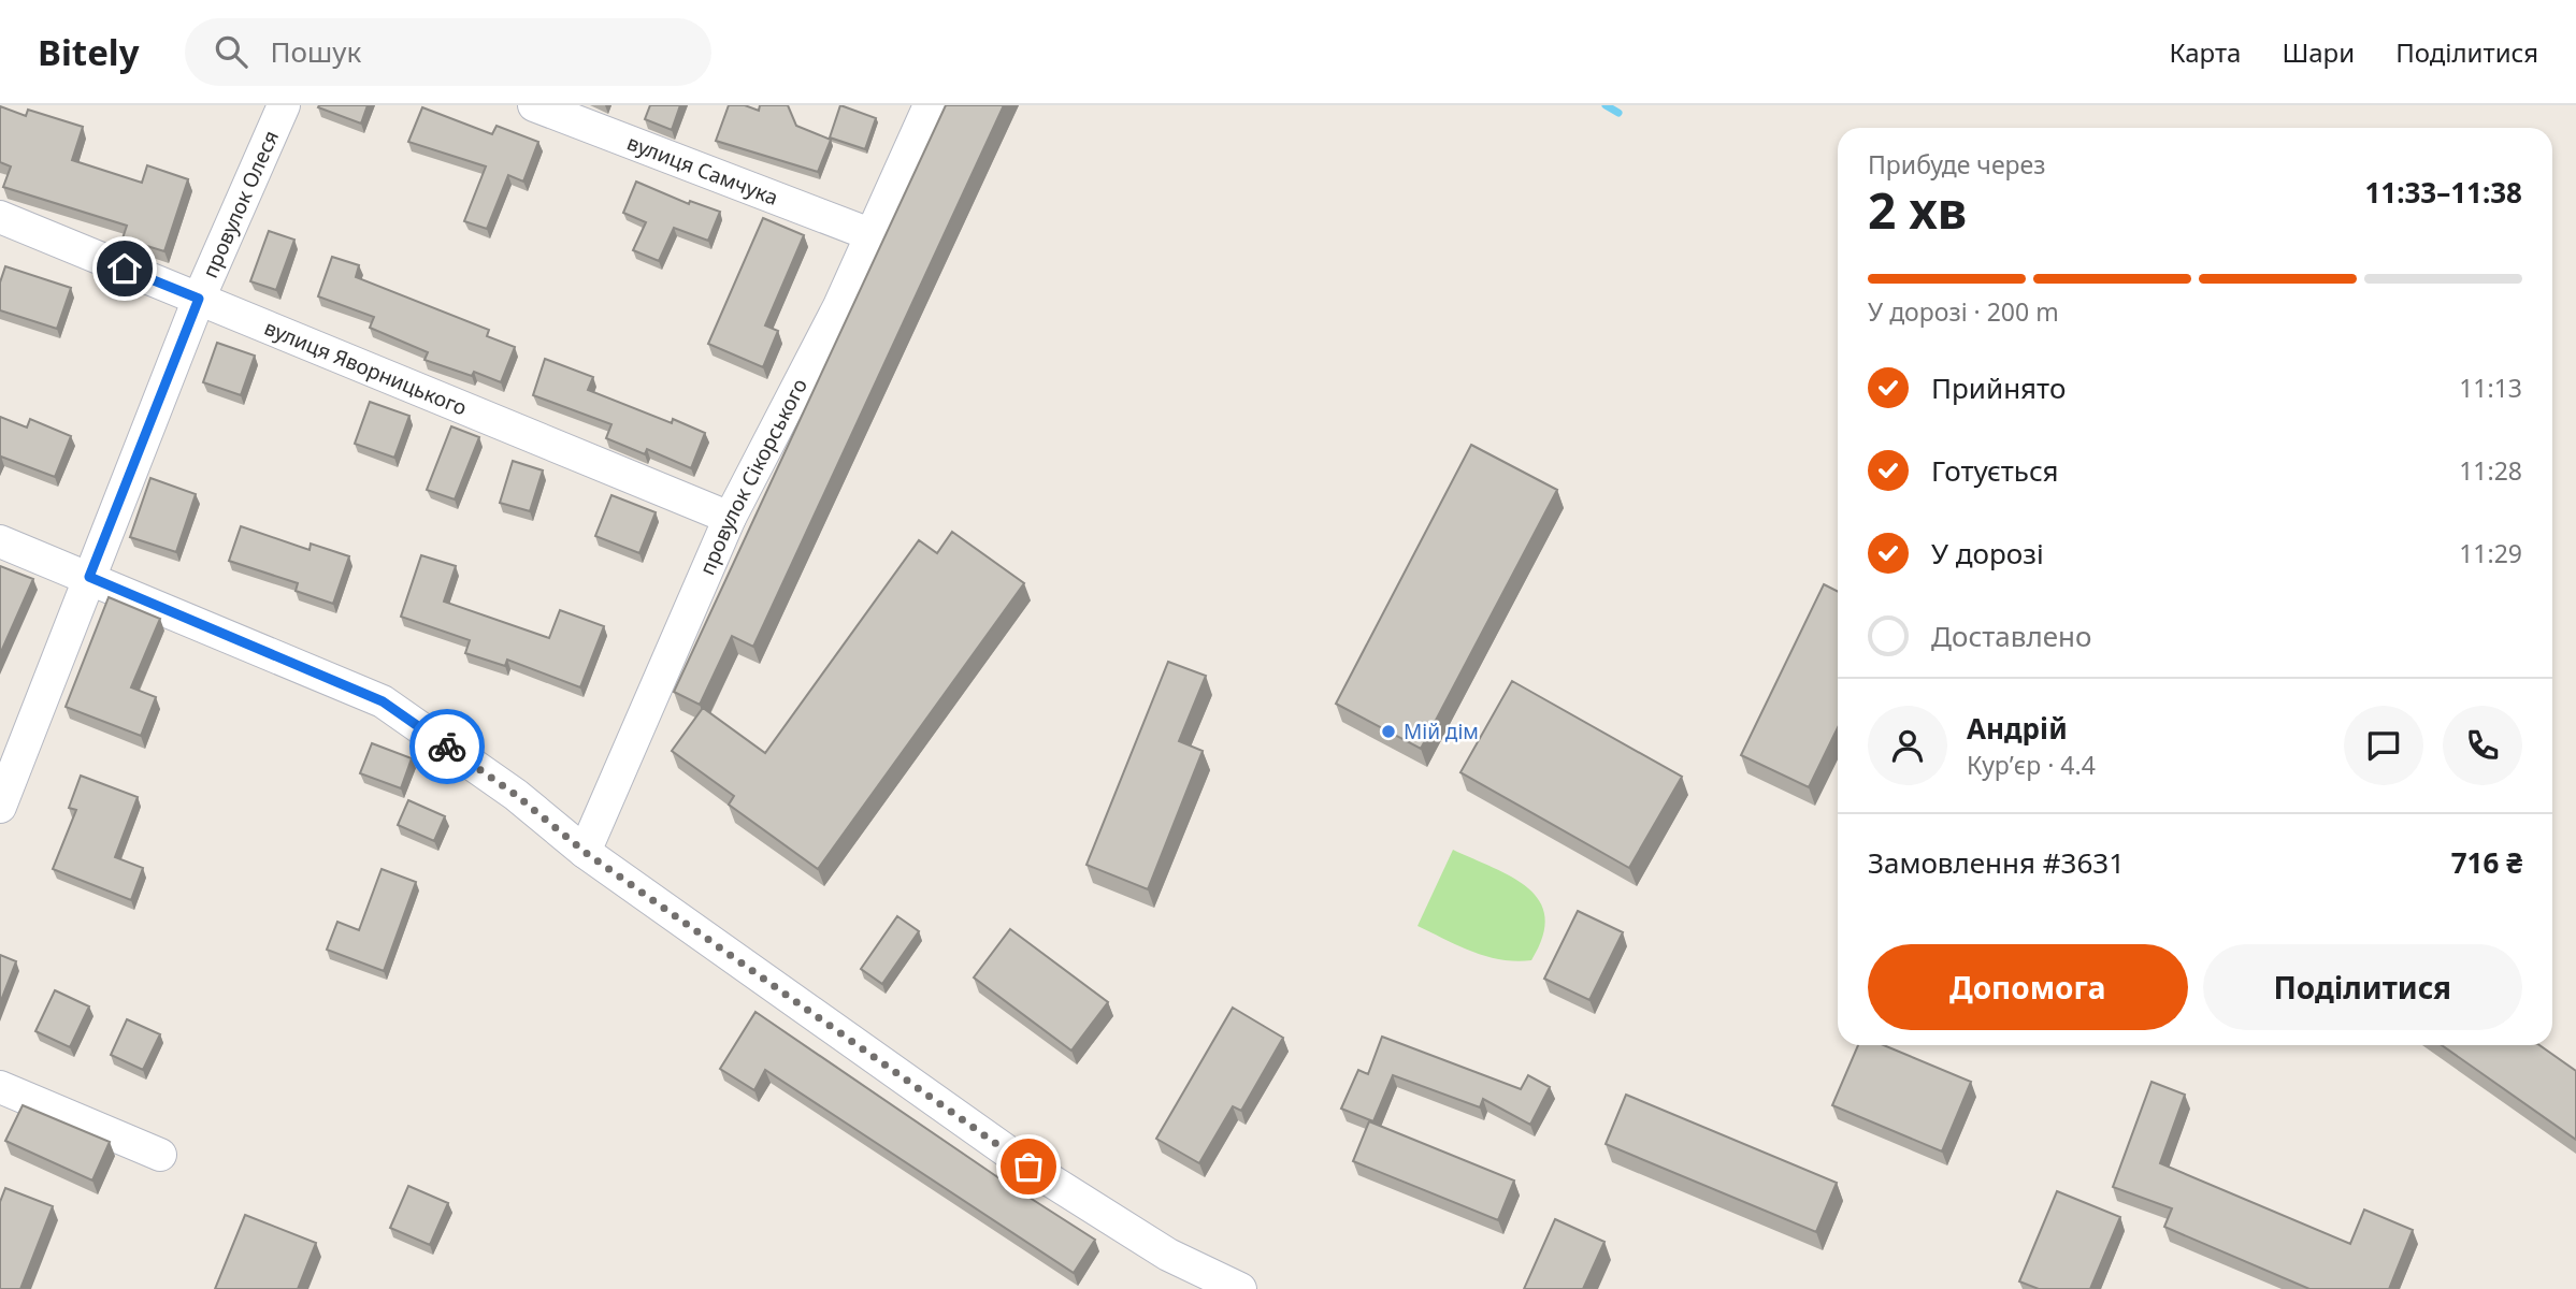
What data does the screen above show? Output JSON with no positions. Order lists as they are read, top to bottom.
{
  "streets": {
    "street": [
      "вулиця Самчука",
      "провулок Олеся",
      "вулиця Яворницького",
      "провулок Сікорського"
    ]
  },
  "crossings": [
    ["вулиця Самчука", "провулок Сікорського"],
    ["провулок Олеся", "вулиця Яворницького"],
    ["вулиця Яворницького", "провулок Сікорського"]
  ],
  "places": ["Мій дім"],
  "page": {
    "header": "Bitely",
    "search": "Пошук",
    "nav": ["Карта", "Шари", "Поділитися"],
    "heading": ["2 хв", "Прибуде через", "11:33–11:38"],
    "panel": [
      "Андрій",
      "Кур’єр · 4.4",
      "Замовлення #3631",
      "716 ₴"
    ],
    "bar": "У дорозі · 200 m",
    "list": [
      ["Прийнято", "11:13"],
      ["Готується", "11:28"],
      ["У дорозі", "11:29"],
      "Доставлено"
    ],
    "buttons": ["Допомога", "Поділитися"]
  }
}
